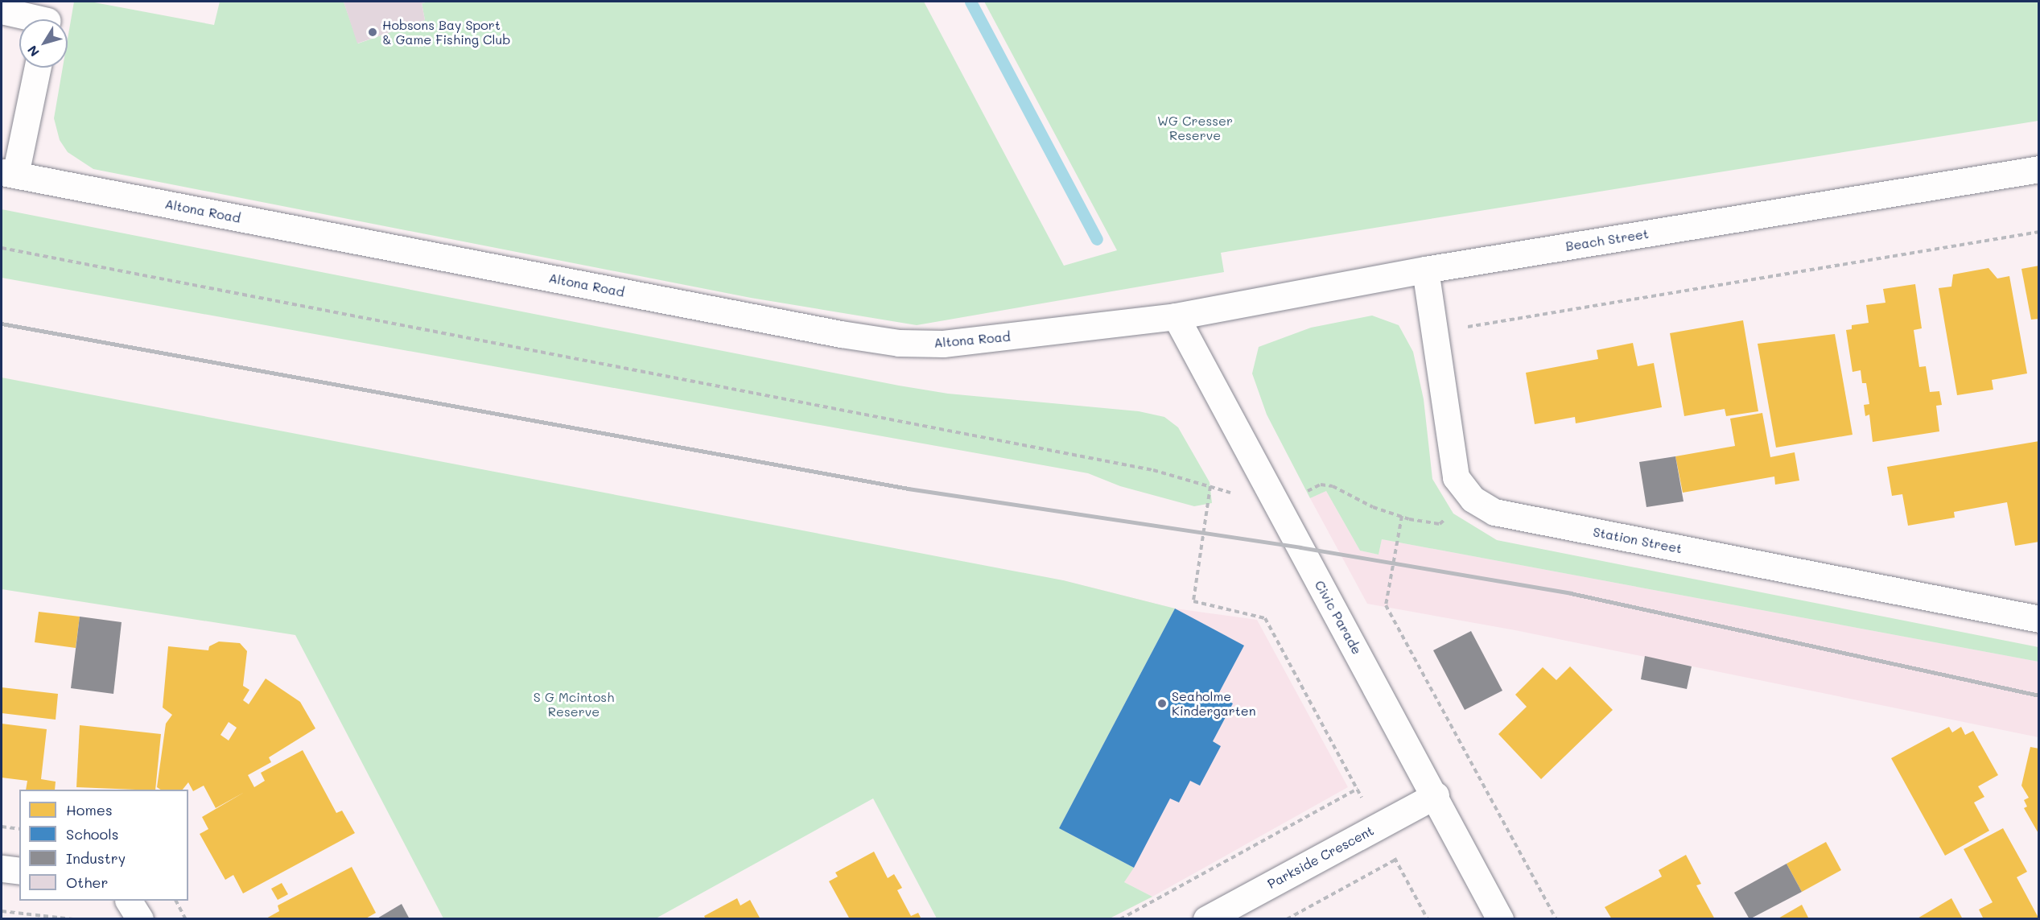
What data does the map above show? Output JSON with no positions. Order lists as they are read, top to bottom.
{
  "streets": {
    "street": [
      "Altona Road",
      "Beach Street",
      "Station Street",
      "Civic Parade",
      "Parkside Crescent"
    ]
  },
  "crossings": [
    ["Altona Road", "Beach Street"],
    ["Altona Road", "Civic Parade"],
    ["Beach Street", "Station Street"],
    ["Beach Street", "Civic Parade"],
    ["Civic Parade", "Parkside Crescent"]
  ],
  "parks": ["WG Cresser Reserve", "S G Mcintosh Reserve"],
  "places": ["Hobsons Bay Sport & Game Fishing Club", "Seaholme Kindergarten"],
  "legend": [
    "Homes",
    "Schools",
    "Industry",
    "Other"
  ],
  "north": "bottom left"
}
